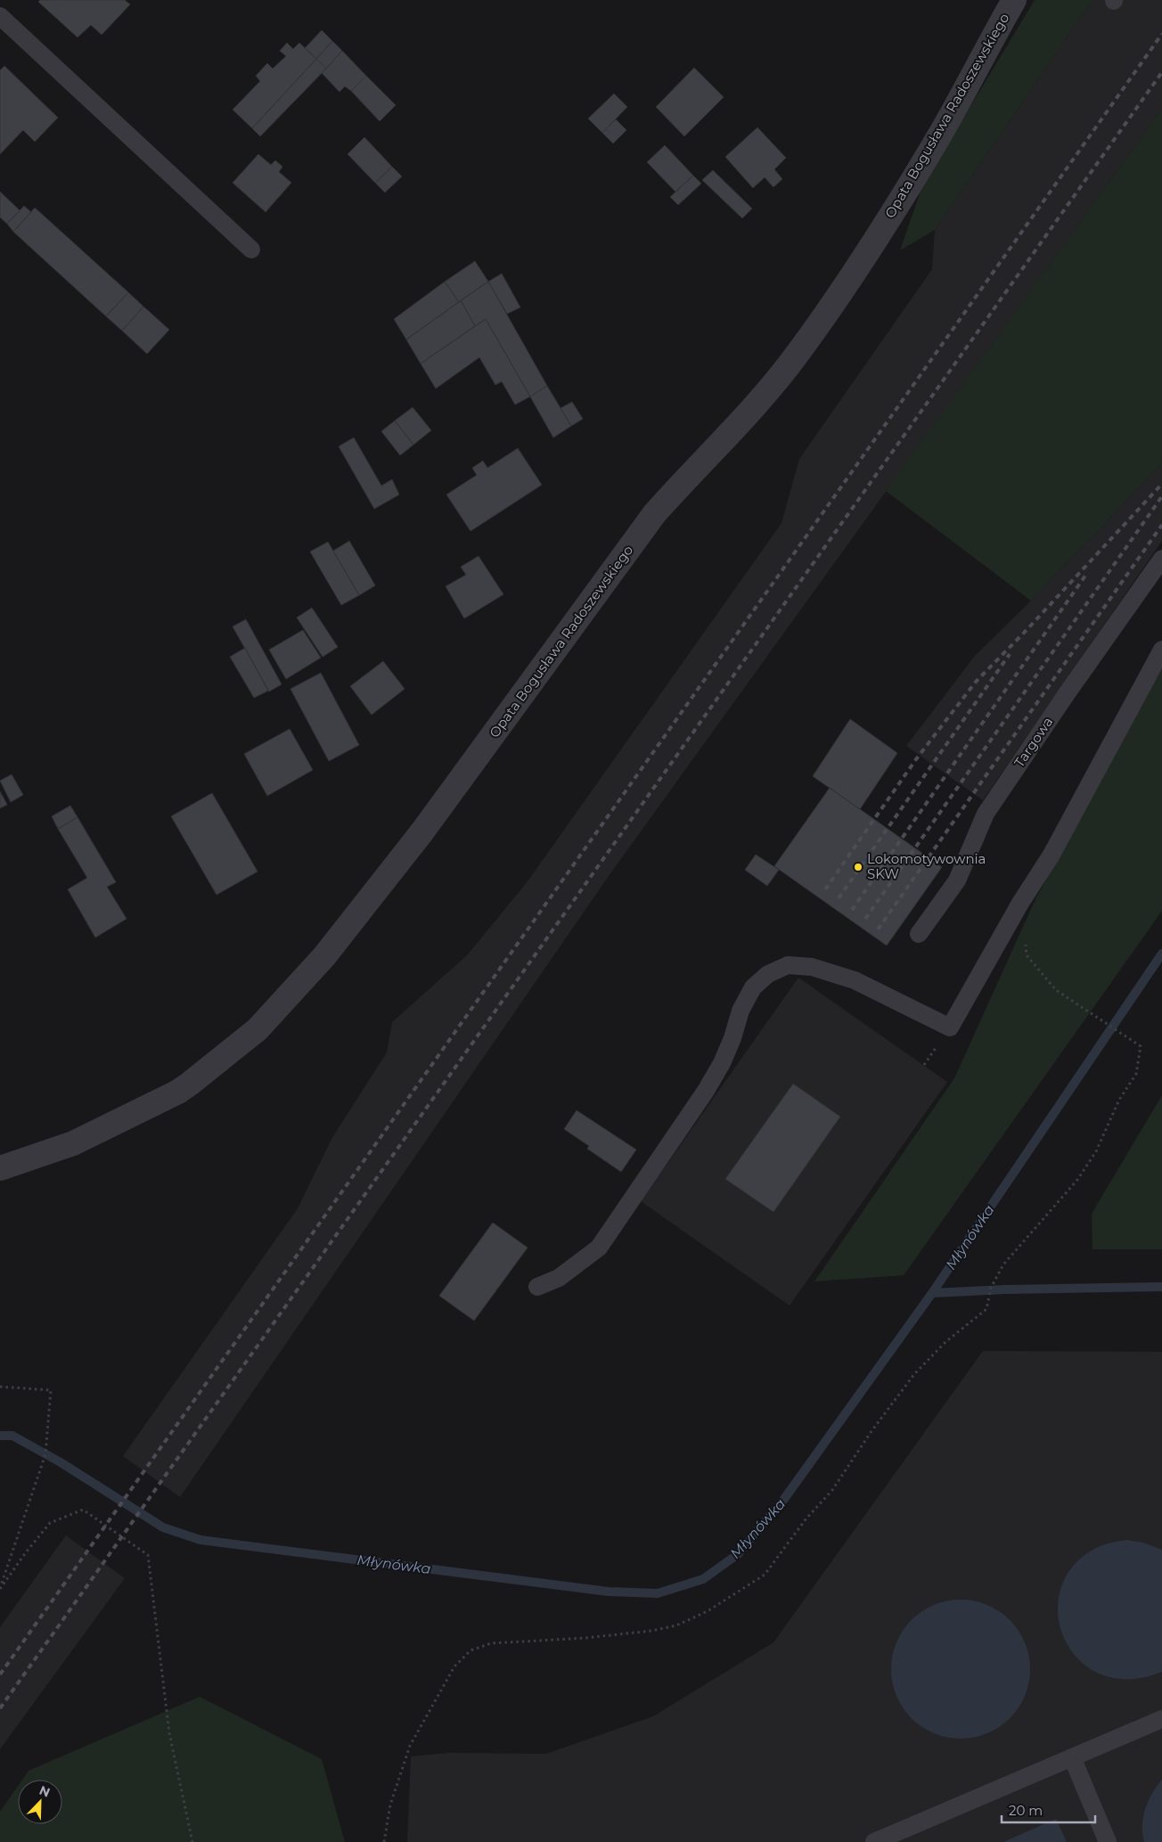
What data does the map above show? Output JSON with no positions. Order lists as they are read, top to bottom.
{
  "streets": {
    "street": ["Opata Bogusława Radoszewskiego"],
    "lane": ["Targowa"]
  },
  "water": ["Młynówka"],
  "places": ["Lokomotywownia SKW"],
  "scale_bar": "20 m",
  "north": "top right"
}
